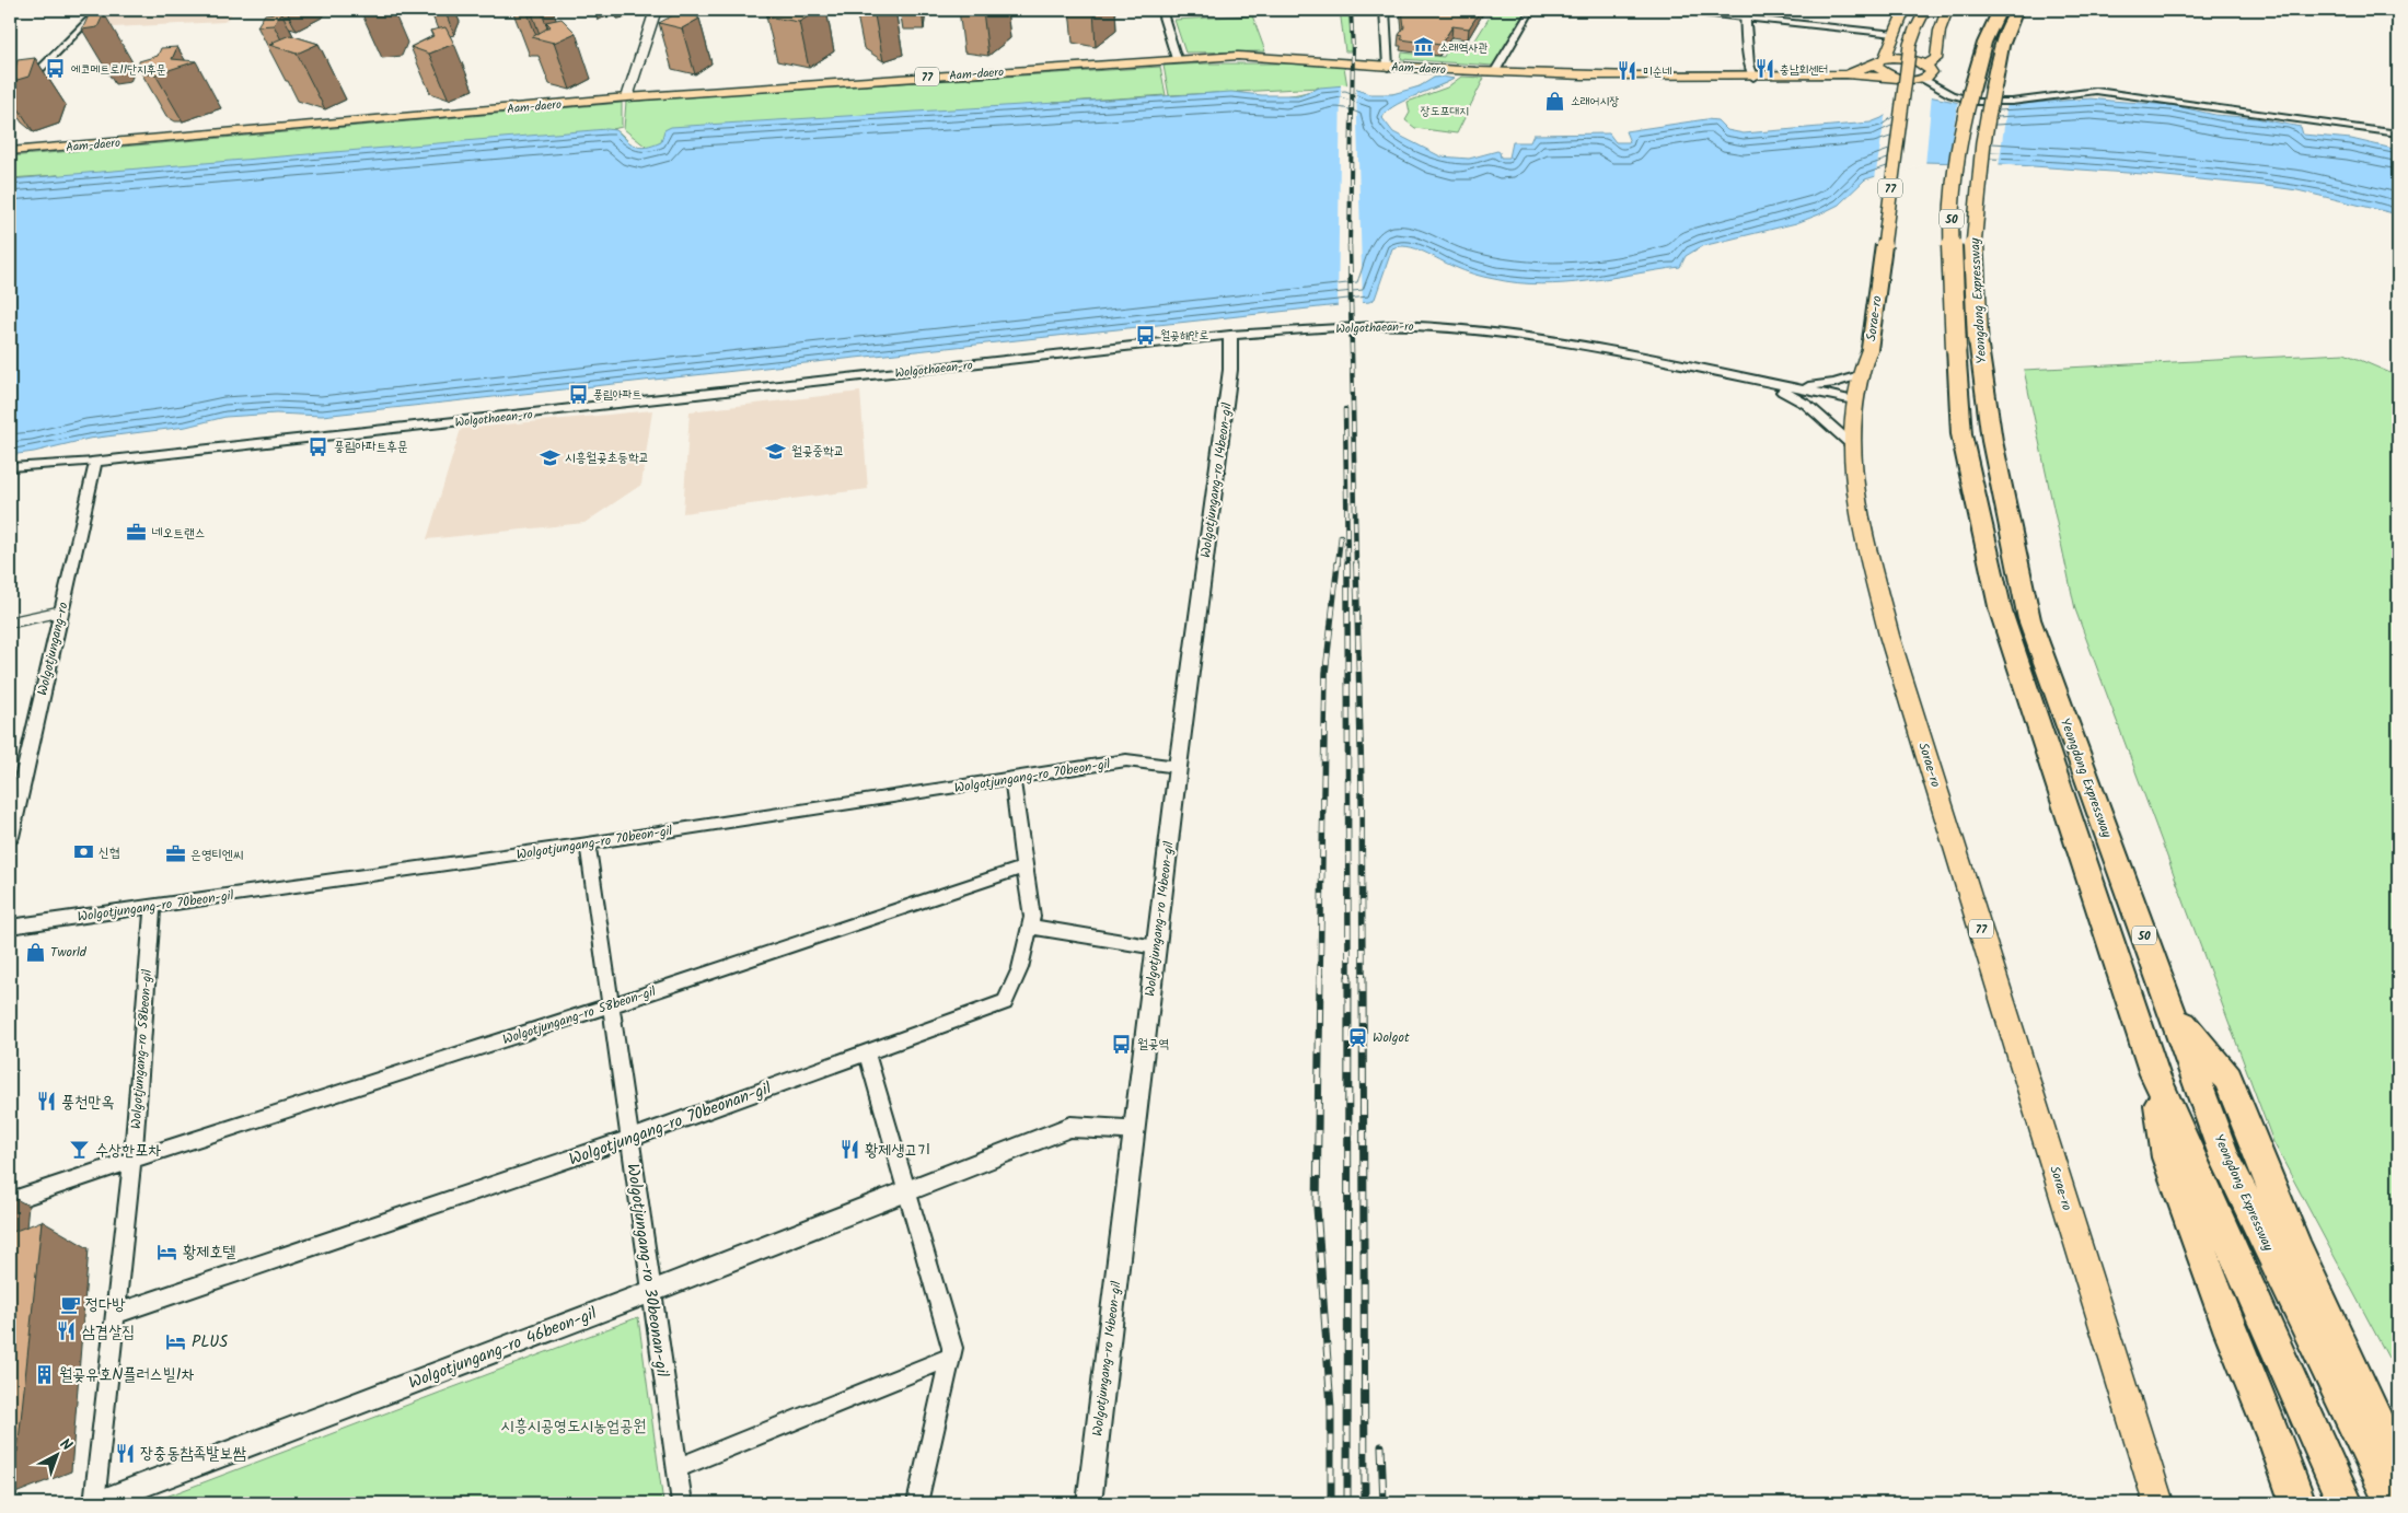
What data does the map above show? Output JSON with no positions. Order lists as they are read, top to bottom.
{
  "streets": {
    "highway": ["50", "Yeongdong Expressway"],
    "main road": ["Aam-daero", "77", "Sorae-ro"],
    "street": [
      "Wolgothaean-ro",
      "Wolgotjungang-ro 14beon-gil",
      "Wolgotjungang-ro",
      "Wolgotjungang-ro 70beon-gil",
      "Wolgotjungang-ro 58beon-gil",
      "Wolgotjungang-ro 70beonan-gil",
      "Wolgotjungang-ro 30beonan-gil",
      "Wolgotjungang-ro 46beon-gil"
    ]
  },
  "crossings": [
    ["Aam-daero", "77"],
    ["Sorae-ro", "Wolgothaean-ro"],
    ["Wolgothaean-ro", "Wolgotjungang-ro 14beon-gil"],
    ["Wolgothaean-ro", "Wolgotjungang-ro"],
    ["Wolgotjungang-ro 14beon-gil", "Wolgotjungang-ro 70beon-gil"],
    ["Wolgotjungang-ro 14beon-gil", "Wolgotjungang-ro 46beon-gil"],
    ["Wolgotjungang-ro 70beon-gil", "Wolgotjungang-ro 58beon-gil"],
    ["Wolgotjungang-ro 70beon-gil", "Wolgotjungang-ro 70beonan-gil"],
    ["Wolgotjungang-ro 70beon-gil", "Wolgotjungang-ro 30beonan-gil"],
    ["Wolgotjungang-ro 58beon-gil", "Wolgotjungang-ro 70beonan-gil"],
    ["Wolgotjungang-ro 58beon-gil", "Wolgotjungang-ro 30beonan-gil"],
    ["Wolgotjungang-ro 58beon-gil", "Wolgotjungang-ro 46beon-gil"],
    ["Wolgotjungang-ro 70beonan-gil", "Wolgotjungang-ro 30beonan-gil"],
    ["Wolgotjungang-ro 30beonan-gil", "Wolgotjungang-ro 46beon-gil"]
  ],
  "parks": ["장도포대지", "시흥시공영도시농업공원"],
  "places": {
    "museum": ["소래역사관"],
    "bus stop": [
      "에코메트로11단지후문",
      "월곶해안로",
      "풍림아파트",
      "풍림아파트후문",
      "월곶역"
    ],
    "restaurant": [
      "충남회센터",
      "미순네",
      "풍천만옥",
      "황제생고기",
      "삼겹살집",
      "장충동참족발보쌈"
    ],
    "shop": ["소래어시장", "Tworld"],
    "school or university": ["월곶중학교", "시흥월곶초등학교"],
    "office": ["네오트랜스", "은영티엔씨"],
    "bank": ["신협"],
    "station": ["Wolgot"],
    "bar": ["수상한포차"],
    "hotel": ["황제호텔", "PLUS"],
    "cafe": ["정다방"],
    "building": ["월곶유호N플러스빌1차"]
  },
  "north": "top right"
}
